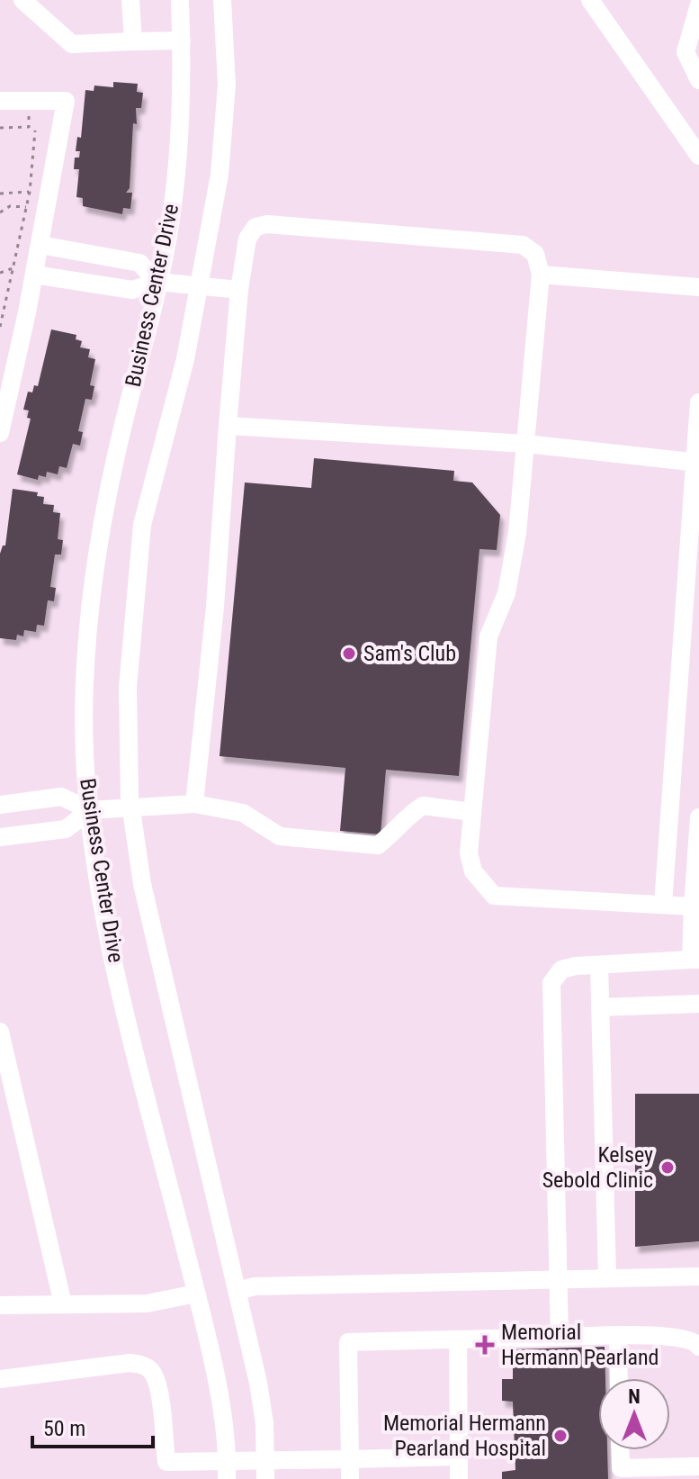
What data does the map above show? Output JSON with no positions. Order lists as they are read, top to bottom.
{
  "streets": {
    "street": ["Business Center Drive"]
  },
  "places": {
    "other": ["Sam's Club", "Kelsey Sebold Clinic", "Memorial Hermann Pearland Hospital"],
    "health": ["Memorial Hermann Pearland"]
  },
  "scale_bar": "50 m",
  "north": "top"
}
